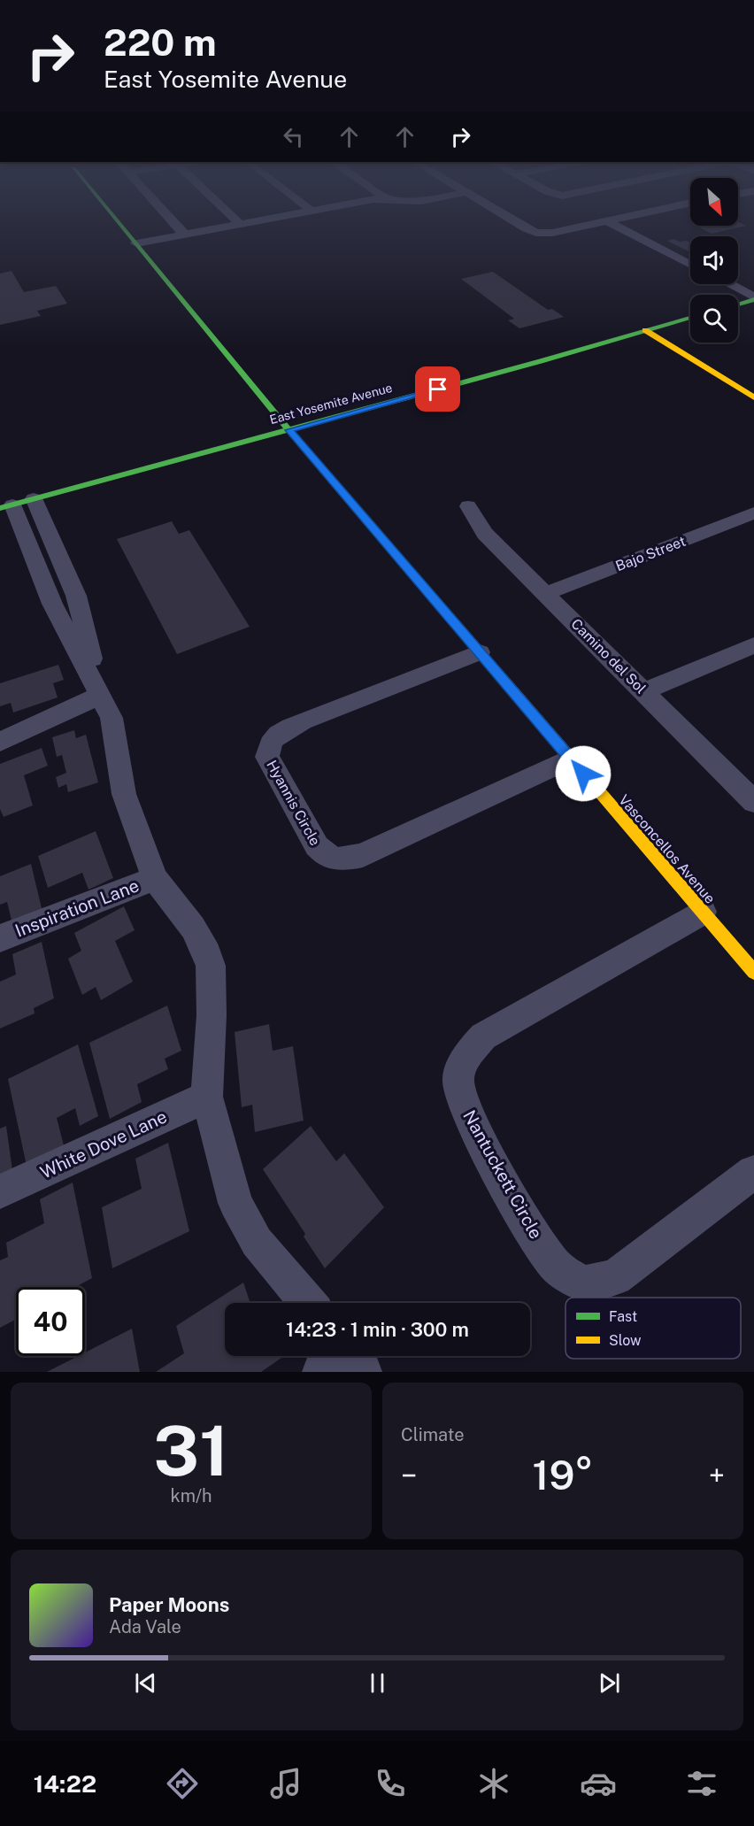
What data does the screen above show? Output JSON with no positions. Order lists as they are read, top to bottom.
{
  "streets": {
    "street": [
      "East Yosemite Avenue",
      "Bajo Street",
      "Camino del Sol",
      "Hyannis Circle",
      "Vasconcellos Avenue",
      "Inspiration Lane",
      "White Dove Lane",
      "Nantuckett Circle"
    ]
  },
  "crossings": [
    ["East Yosemite Avenue", "Vasconcellos Avenue"],
    ["Bajo Street", "Camino del Sol"],
    ["Hyannis Circle", "Vasconcellos Avenue"],
    ["Vasconcellos Avenue", "Nantuckett Circle"]
  ],
  "legend": ["Fast", "Slow"],
  "north": "bottom right",
  "page": {
    "turn": ["220 m", "East Yosemite Avenue"],
    "limit": "40",
    "trip": "14:23 · 1 min · 300 m",
    "tile": [
      ["31", "km/h"],
      "Climate"
    ],
    "heat": ["−", "19°", "+"],
    "song": ["Paper Moons", "Ada Vale"],
    "tabs": "14:22"
  }
}
